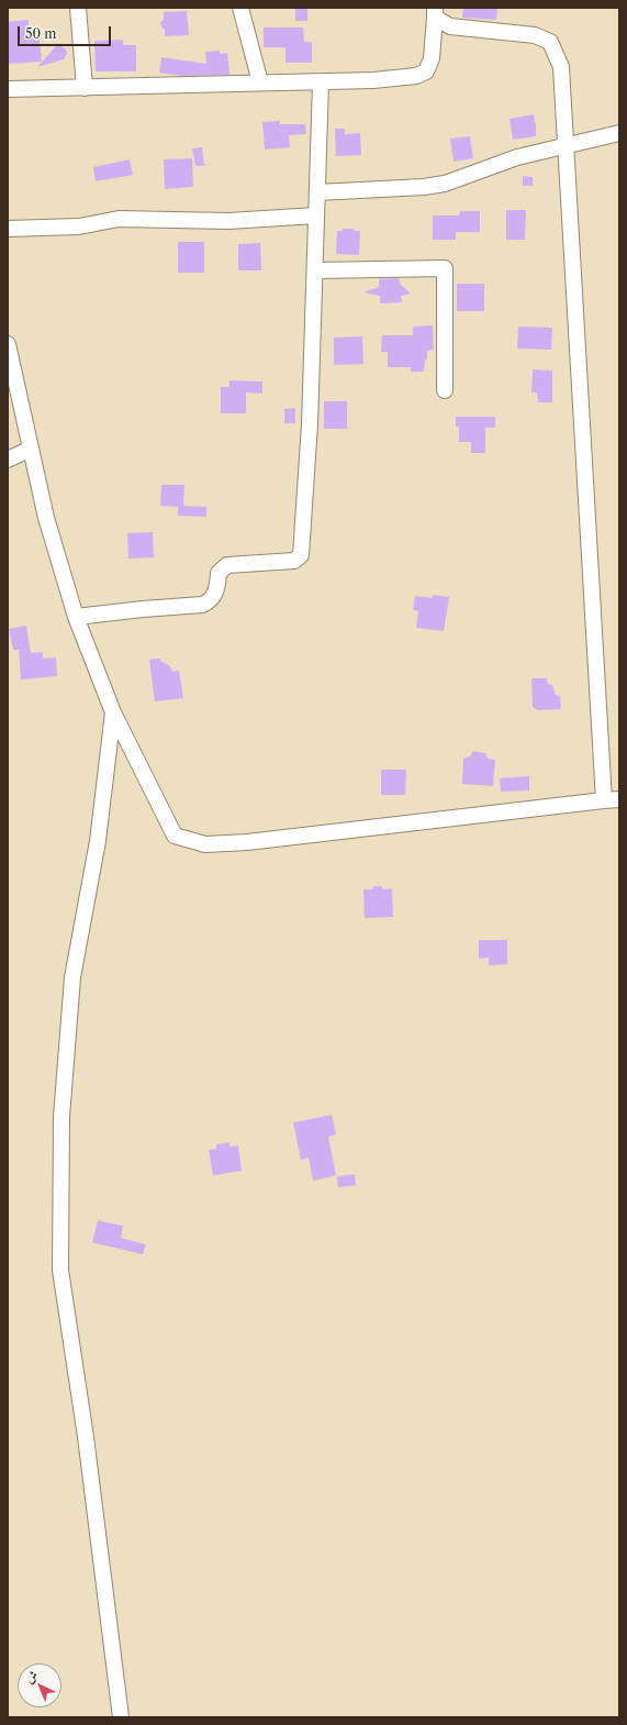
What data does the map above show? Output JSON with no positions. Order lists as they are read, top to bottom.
{
  "scale_bar": "50 m",
  "north": "top left"
}
